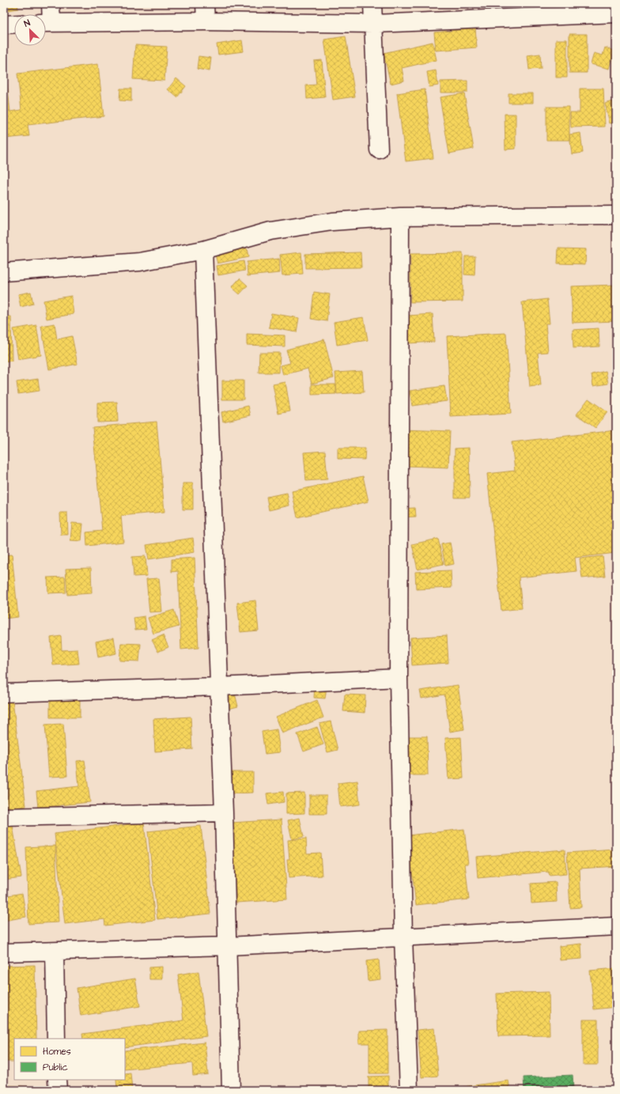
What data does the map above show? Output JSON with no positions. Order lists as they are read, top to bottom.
{
  "legend": ["Homes", "Public"],
  "north": "top left"
}
